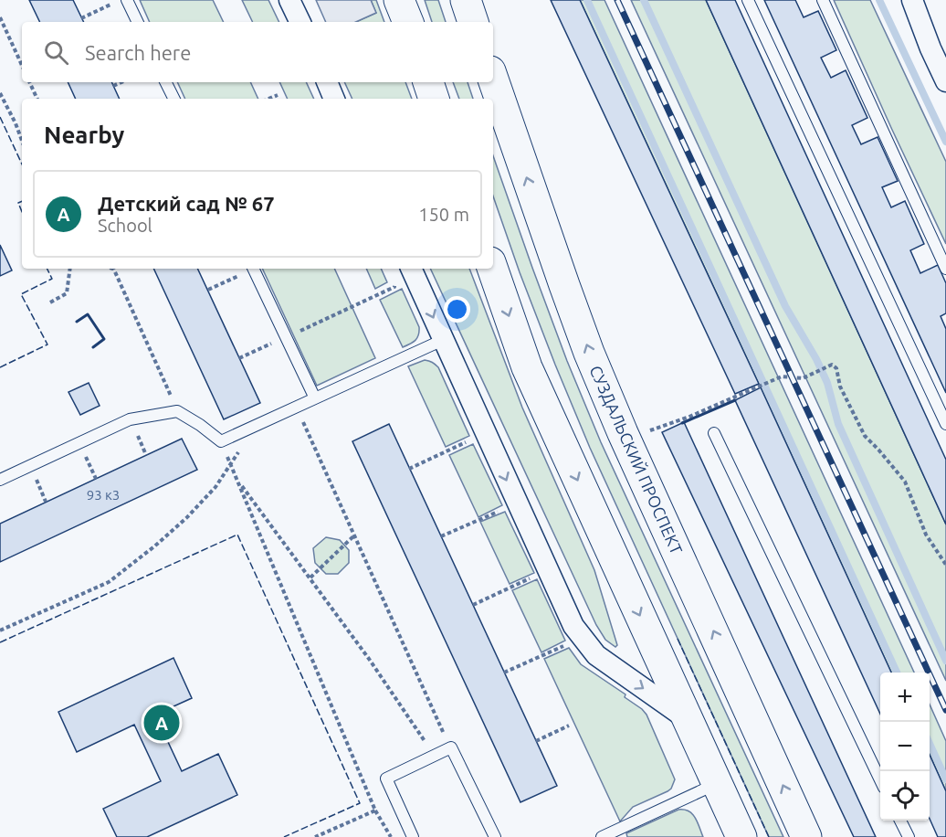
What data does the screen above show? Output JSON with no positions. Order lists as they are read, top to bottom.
{
  "streets": {
    "main road": ["СУЗДАЛЬСКИЙ ПРОСПЕКТ"]
  },
  "house_numbers": ["93 к3"],
  "page": {
    "search": "Search here",
    "heading": "Nearby",
    "list": [
      {
        "mark": "A",
        "name": "Детский сад № 67",
        "note": "School",
        "value": "150 m"
      }
    ],
    "map_buttons": ["+", "−"],
    "pins": "A"
  }
}
